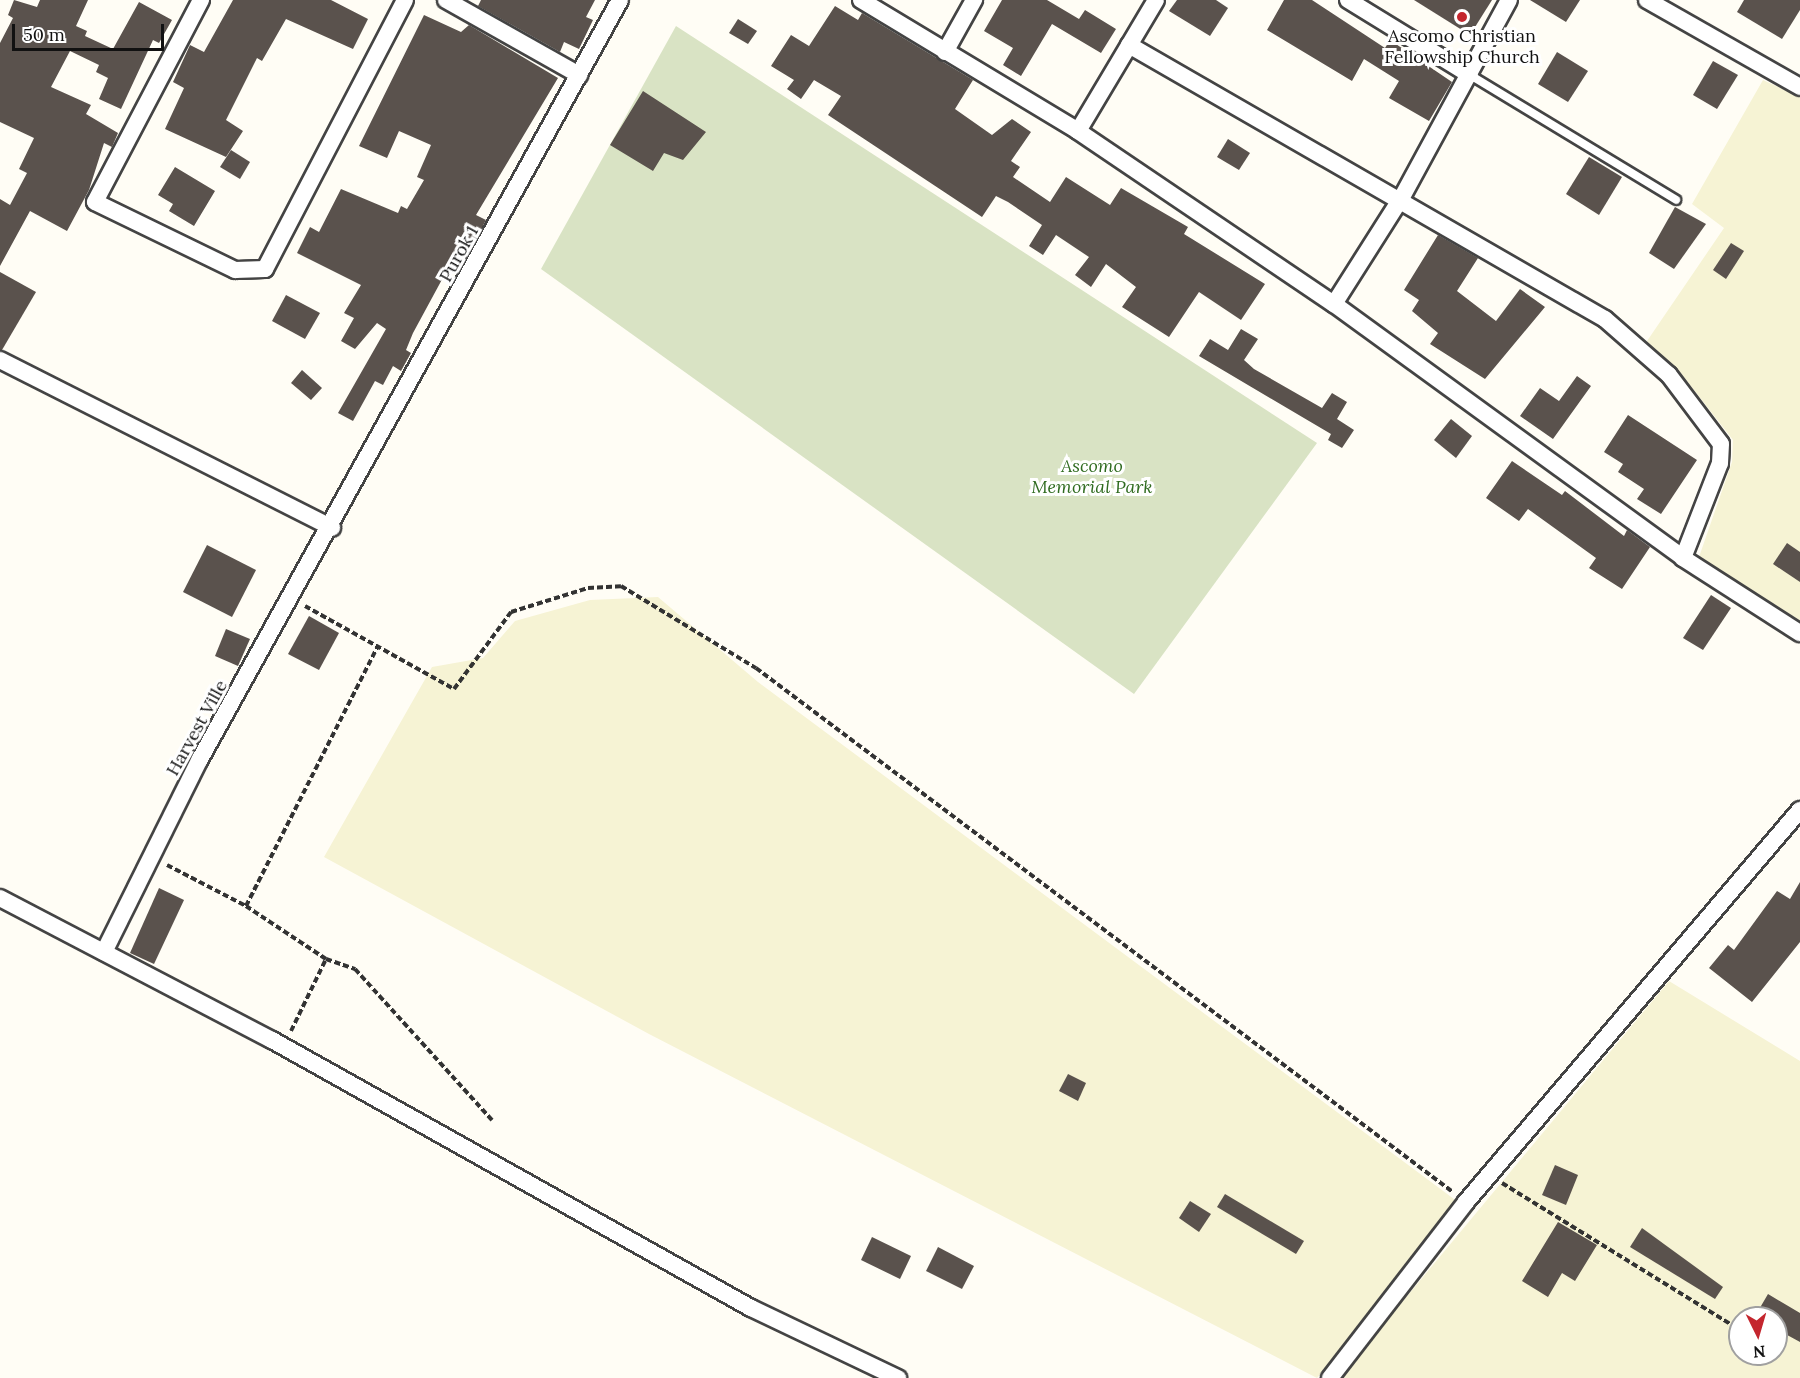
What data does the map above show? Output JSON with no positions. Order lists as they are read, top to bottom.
{
  "streets": {
    "street": ["Purok 1", "Harvest Ville"]
  },
  "crossings": [
    ["Purok 1", "Harvest Ville"]
  ],
  "parks": ["Ascomo Memorial Park"],
  "places": ["Ascomo Christian Fellowship Church"],
  "scale_bar": "50 m",
  "north": "bottom"
}
